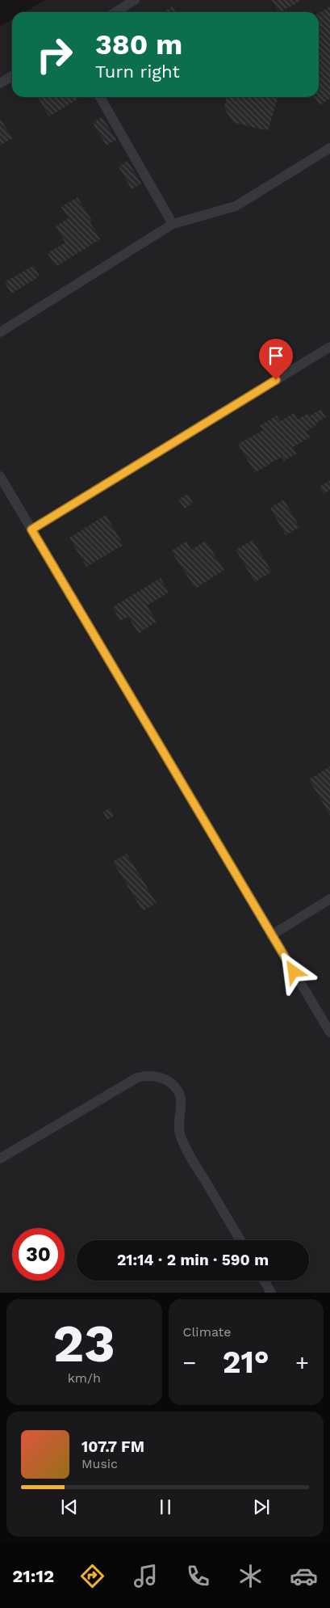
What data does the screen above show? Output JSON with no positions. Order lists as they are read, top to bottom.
{
  "page": {
    "turn": ["380 m", "Turn right"],
    "limit": "30",
    "trip": "21:14 · 2 min · 590 m",
    "tile": [
      ["23", "km/h"],
      "Climate"
    ],
    "heat": ["−", "21°", "+"],
    "song": ["107.7 FM", "Music"],
    "tabs": "21:12"
  }
}
